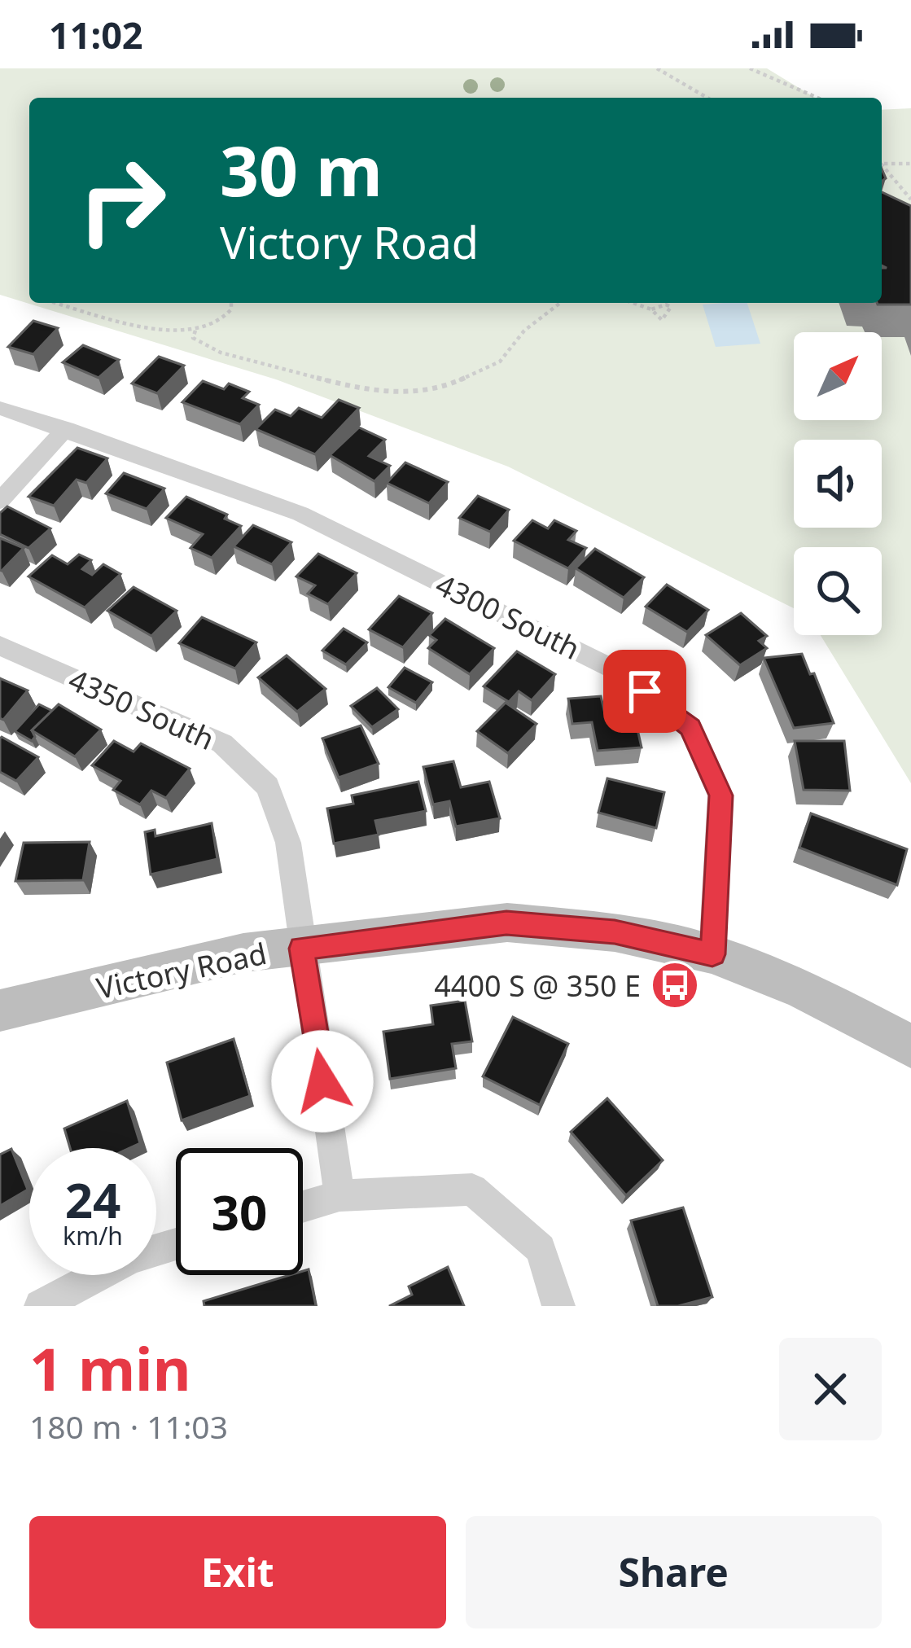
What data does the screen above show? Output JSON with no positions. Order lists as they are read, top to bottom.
{
  "streets": {
    "street": ["4300 South", "4350 South", "Victory Road"]
  },
  "crossings": [
    ["4300 South", "Victory Road"],
    ["4350 South", "Victory Road"]
  ],
  "places": {
    "bus stop": ["4400 S @ 350 E"]
  },
  "north": "top right",
  "page": {
    "status": "11:02",
    "turn": ["30 m", "Victory Road"],
    "speed": "24 km/h",
    "limit": "30",
    "heading": ["1 min", "180 m · 11:03"],
    "buttons": ["Exit", "Share"]
  }
}
